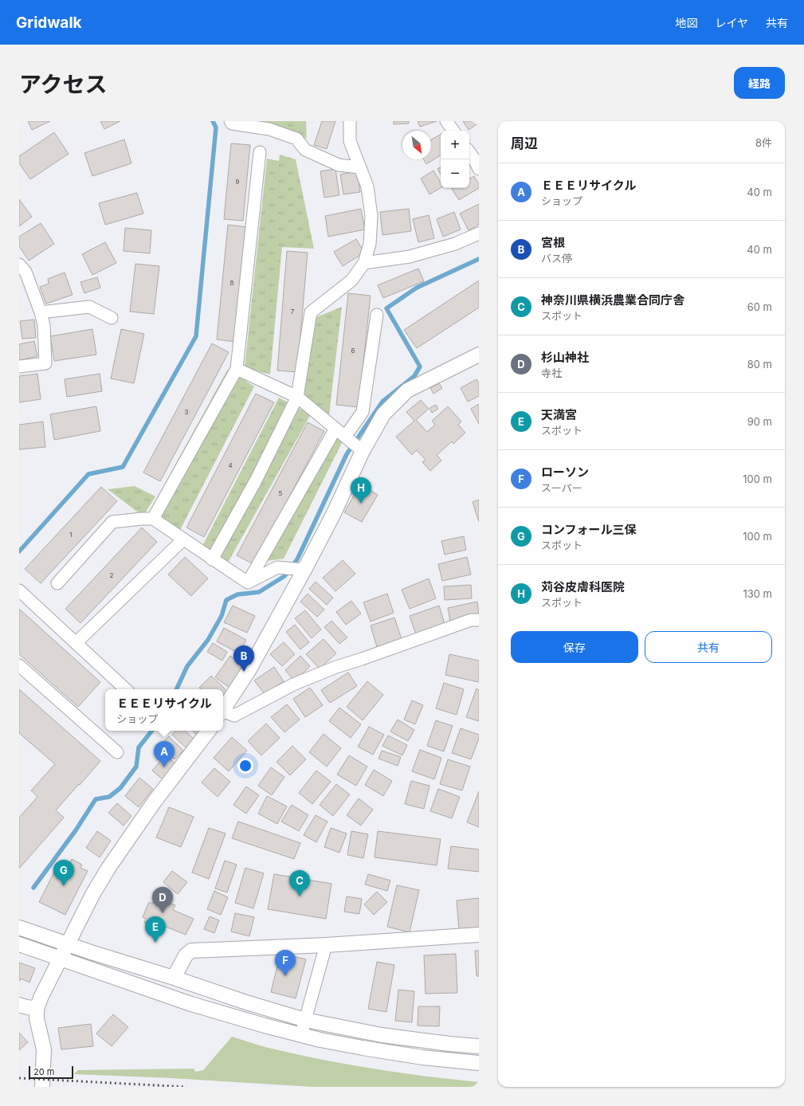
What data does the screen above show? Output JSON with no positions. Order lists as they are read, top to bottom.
{
  "house_numbers": [
    "9",
    "8",
    "7",
    "6",
    "3",
    "4",
    "5",
    "1",
    "2"
  ],
  "scale_bar": "20 m",
  "north": "bottom right",
  "page": {
    "header": "Gridwalk",
    "nav": ["地図", "レイヤ", "共有"],
    "title": "アクセス",
    "buttons": [
      "経路",
      ["保存", "共有"]
    ],
    "heading": ["周辺", "8件"],
    "map_buttons": ["+", "−"],
    "list": [
      {
        "mark": "A",
        "name": "ＥＥＥリサイクル",
        "note": "ショップ",
        "value": "40 m"
      },
      {
        "mark": "B",
        "name": "宮根",
        "note": "バス停",
        "value": "40 m"
      },
      {
        "mark": "C",
        "name": "神奈川県横浜農業合同庁舎",
        "note": "スポット",
        "value": "60 m"
      },
      {
        "mark": "D",
        "name": "杉山神社",
        "note": "寺社",
        "value": "80 m"
      },
      {
        "mark": "E",
        "name": "天満宮",
        "note": "スポット",
        "value": "90 m"
      },
      {
        "mark": "F",
        "name": "ローソン",
        "note": "スーパー",
        "value": "100 m"
      },
      {
        "mark": "G",
        "name": "コンフォール三保",
        "note": "スポット",
        "value": "100 m"
      },
      {
        "mark": "H",
        "name": "苅谷皮膚科医院",
        "note": "スポット",
        "value": "130 m"
      }
    ],
    "pins": [
      "H",
      "B",
      "A",
      "G",
      "C",
      "D",
      "E",
      "F"
    ],
    "popup": ["ＥＥＥリサイクル", "ショップ"],
    "scale": "20 m"
  }
}
